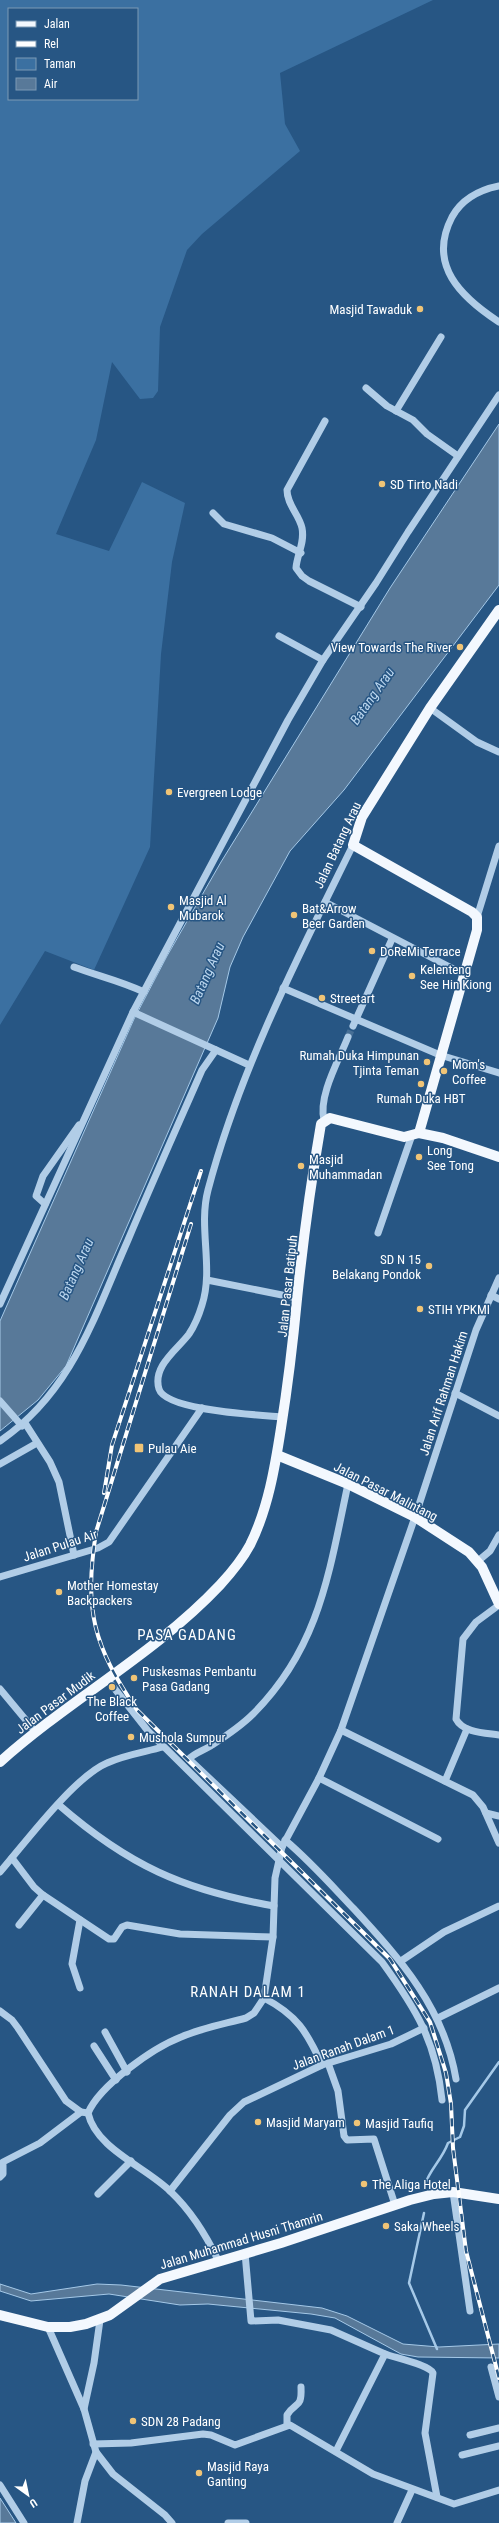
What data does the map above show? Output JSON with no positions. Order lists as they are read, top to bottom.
{
  "streets": {
    "main road": [
      "Jalan Batang Arau",
      "Jalan Pasar Batipuh",
      "Jalan Pasar Malintang",
      "Jalan Pasar Mudik",
      "Jalan Muhammad Husni Thamrin"
    ],
    "street": ["Jalan Arif Rahman Hakim", "Jalan Pulau Air", "Jalan Ranah Dalam 1"]
  },
  "crossings": [
    ["Jalan Batang Arau", "Jalan Pasar Batipuh"],
    ["Jalan Batang Arau", "Jalan Pulau Air"],
    ["Jalan Pasar Batipuh", "Jalan Pasar Malintang"],
    ["Jalan Pasar Batipuh", "Jalan Pasar Mudik"],
    ["Jalan Arif Rahman Hakim", "Jalan Pasar Malintang"],
    ["Jalan Pasar Malintang", "Jalan Pasar Mudik"]
  ],
  "districts": ["PASA GADANG", "RANAH DALAM 1"],
  "water": ["Batang Arau"],
  "places": {
    "other": [
      "Masjid Tawaduk",
      "SD Tirto Nadi",
      "View Towards The River",
      "Evergreen Lodge",
      "Masjid Al Mubarok",
      "Bat&Arrow Beer Garden",
      "DoReMi Terrace",
      "Kelenteng See Hin Kiong",
      "Streetart",
      "Rumah Duka Himpunan Tjinta Teman",
      "Mom's Coffee",
      "Rumah Duka HBT",
      "Long See Tong",
      "Masjid Muhammadan",
      "SD N 15 Belakang Pondok",
      "STIH YPKMI",
      "Mother Homestay Backpackers",
      "Puskesmas Pembantu Pasa Gadang",
      "The Black Coffee",
      "Mushola Sumpur",
      "Masjid Maryam",
      "Masjid Taufiq",
      "The Aliga Hotel",
      "Saka Wheels",
      "SDN 28 Padang",
      "Masjid Raya Ganting"
    ],
    "transit": ["Pulau Aie"]
  },
  "legend": [
    "Jalan",
    "Rel",
    "Taman",
    "Air"
  ],
  "north": "bottom right"
}
